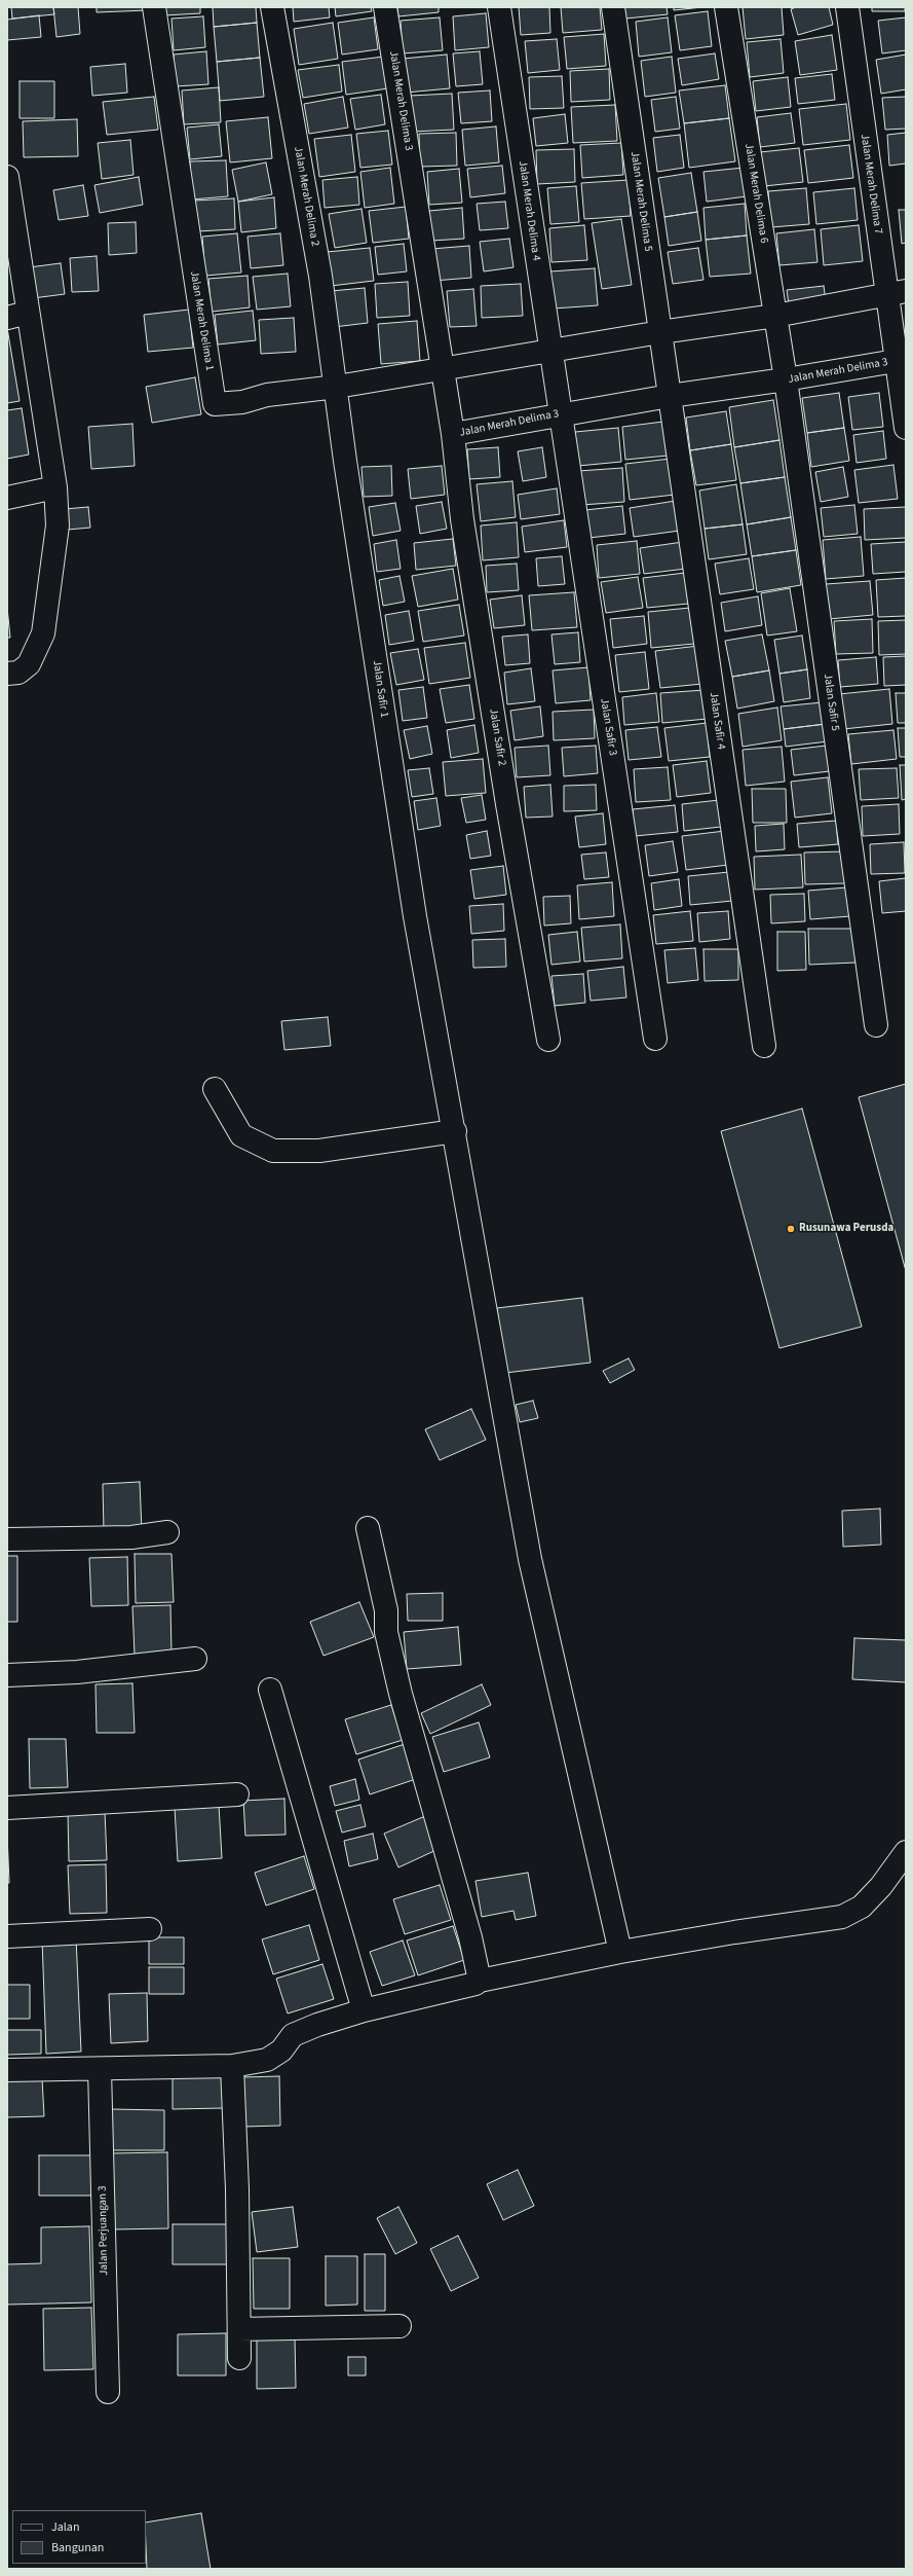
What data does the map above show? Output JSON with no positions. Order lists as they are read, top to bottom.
{
  "streets": {
    "street": [
      "Jalan Merah Delima 3",
      "Jalan Merah Delima 7",
      "Jalan Merah Delima 6",
      "Jalan Merah Delima 2",
      "Jalan Merah Delima 5",
      "Jalan Merah Delima 4",
      "Jalan Merah Delima 1",
      "Jalan Safir 1",
      "Jalan Safir 5",
      "Jalan Safir 4",
      "Jalan Safir 3",
      "Jalan Safir 2",
      "Jalan Perjuangan 3"
    ]
  },
  "crossings": [
    ["Jalan Merah Delima 3", "Jalan Merah Delima 7"],
    ["Jalan Merah Delima 3", "Jalan Merah Delima 6"],
    ["Jalan Merah Delima 3", "Jalan Merah Delima 5"],
    ["Jalan Merah Delima 3", "Jalan Merah Delima 4"],
    ["Jalan Merah Delima 3", "Jalan Merah Delima 1"],
    ["Jalan Merah Delima 3", "Jalan Safir 5"],
    ["Jalan Merah Delima 3", "Jalan Safir 4"],
    ["Jalan Merah Delima 3", "Jalan Safir 3"],
    ["Jalan Merah Delima 3", "Jalan Safir 2"],
    ["Jalan Merah Delima 7", "Jalan Merah Delima 1"],
    ["Jalan Merah Delima 6", "Jalan Merah Delima 1"],
    ["Jalan Merah Delima 6", "Jalan Safir 5"],
    ["Jalan Merah Delima 2", "Jalan Merah Delima 1"],
    ["Jalan Merah Delima 2", "Jalan Safir 1"],
    ["Jalan Merah Delima 5", "Jalan Merah Delima 1"],
    ["Jalan Merah Delima 5", "Jalan Safir 4"],
    ["Jalan Merah Delima 4", "Jalan Merah Delima 1"],
    ["Jalan Merah Delima 4", "Jalan Safir 3"]
  ],
  "places": ["Rusunawa Perusda"],
  "legend": ["Jalan", "Bangunan"]
}
